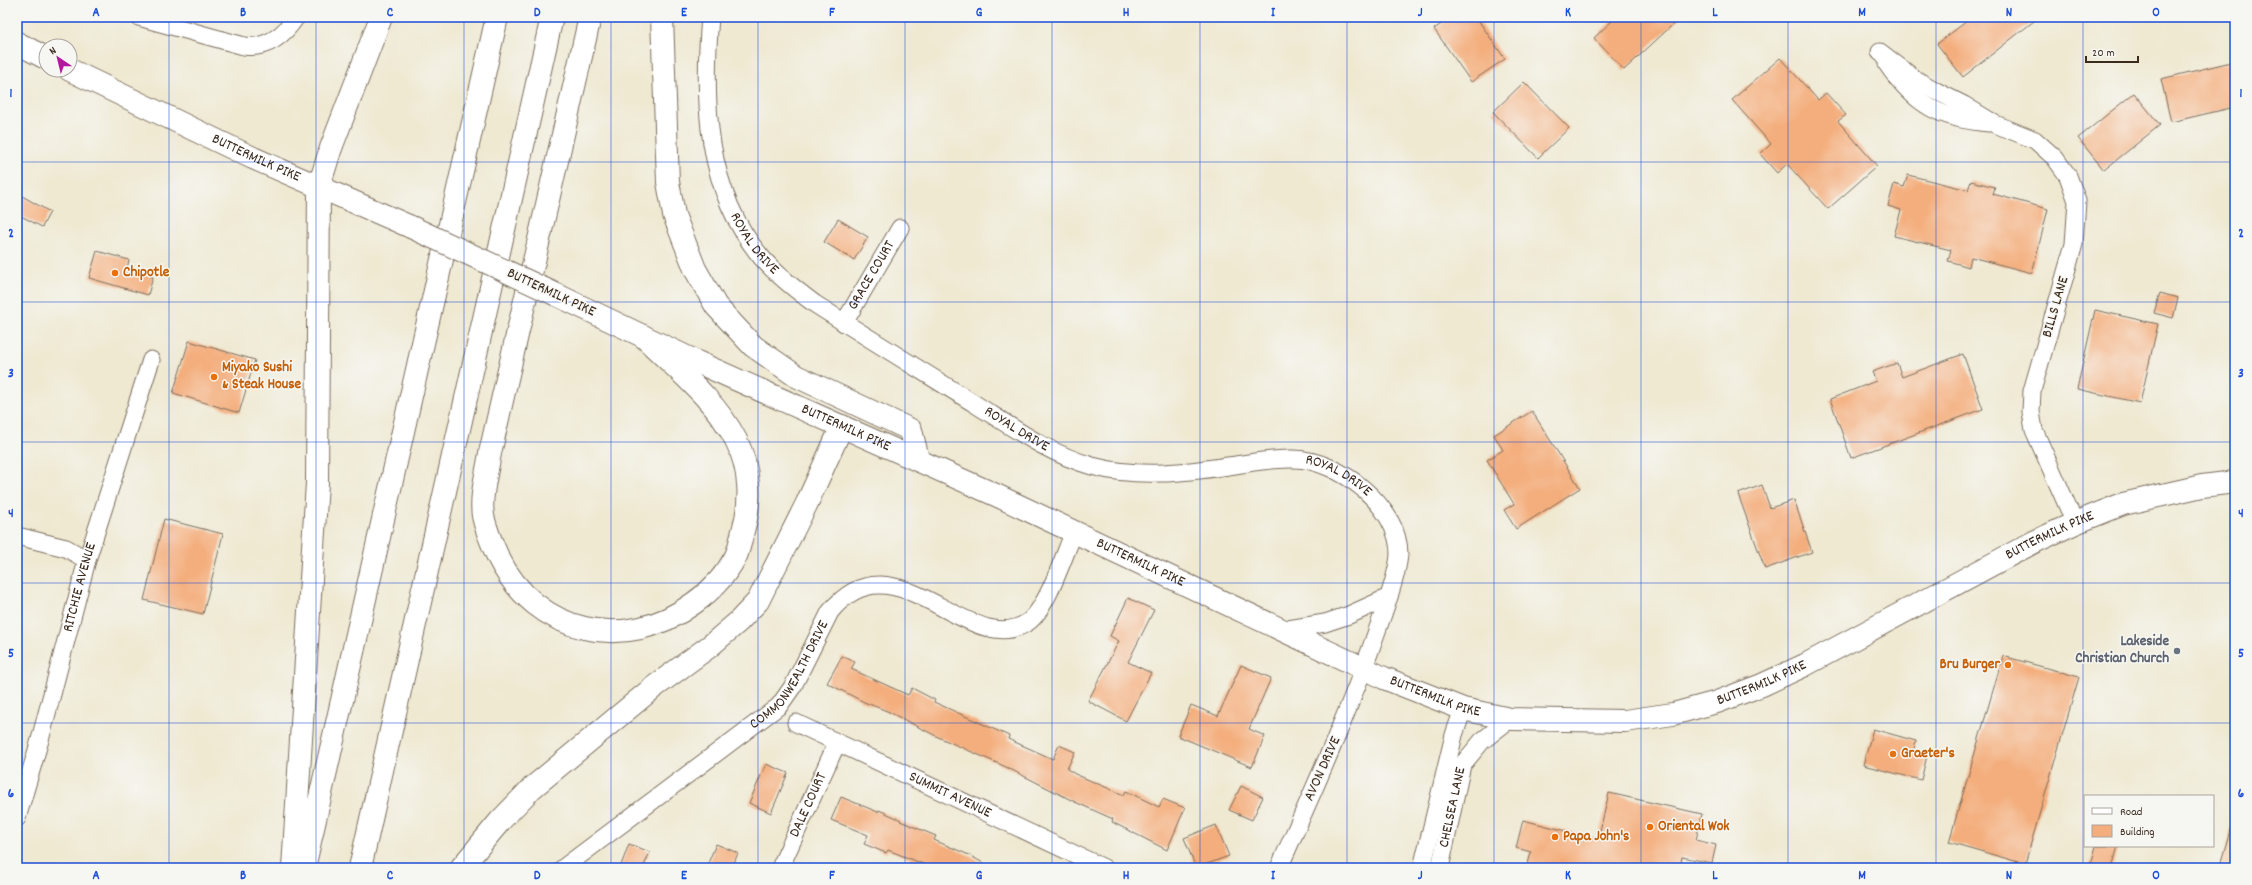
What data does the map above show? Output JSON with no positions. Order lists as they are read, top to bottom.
{
  "streets": {
    "main road": ["BUTTERMILK PIKE"],
    "street": [
      "ROYAL DRIVE",
      "GRACE COURT",
      "BILLS LANE",
      "RITCHIE AVENUE",
      "COMMONWEALTH DRIVE",
      "AVON DRIVE",
      "SUMMIT AVENUE",
      "DALE COURT",
      "CHELSEA LANE"
    ]
  },
  "crossings": [
    ["BUTTERMILK PIKE", "ROYAL DRIVE"],
    ["BUTTERMILK PIKE", "BILLS LANE"],
    ["BUTTERMILK PIKE", "COMMONWEALTH DRIVE"],
    ["BUTTERMILK PIKE", "AVON DRIVE"],
    ["BUTTERMILK PIKE", "CHELSEA LANE"],
    ["ROYAL DRIVE", "GRACE COURT"],
    ["ROYAL DRIVE", "AVON DRIVE"],
    ["SUMMIT AVENUE", "DALE COURT"]
  ],
  "places": [
    "Chipotle",
    "Miyako Sushi & Steak House",
    "Lakeside Christian Church",
    "Bru Burger",
    "Graeter's",
    "Oriental Wok",
    "Papa John's"
  ],
  "legend": ["Road", "Building"],
  "scale_bar": "20 m",
  "north": "top left",
  "grid": {
    "columns": [
      "A",
      "B",
      "C",
      "D",
      "E",
      "F",
      "G",
      "H",
      "I",
      "J",
      "K",
      "L",
      "M",
      "N",
      "O"
    ],
    "rows": [
      "1",
      "2",
      "3",
      "4",
      "5",
      "6"
    ]
  }
}
